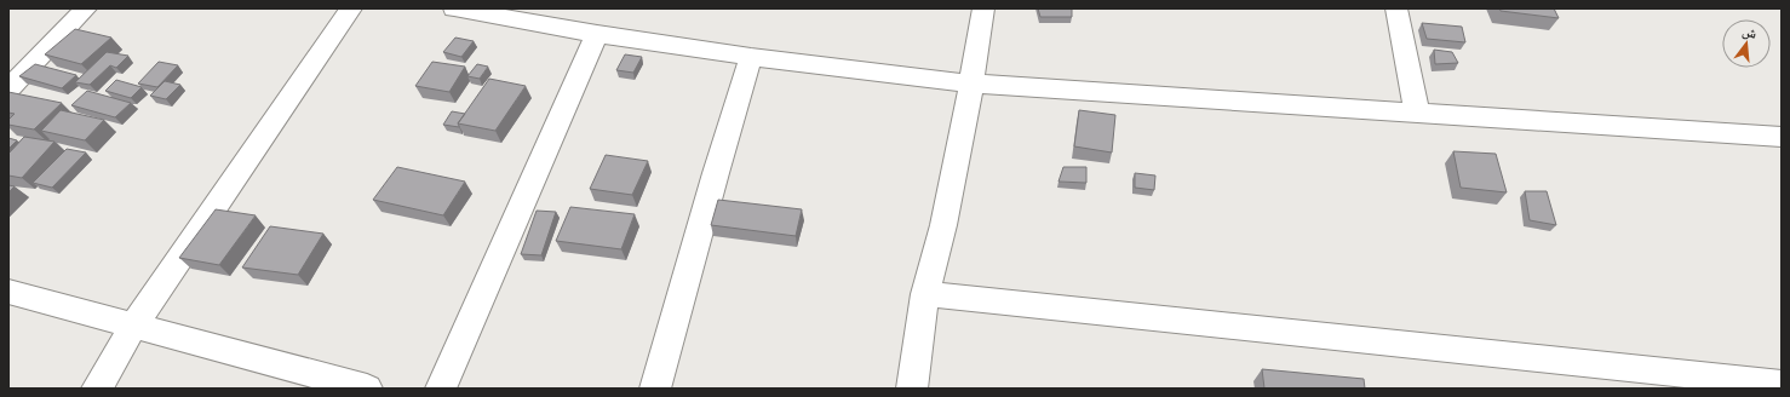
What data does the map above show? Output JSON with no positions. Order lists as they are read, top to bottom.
{
  "north": "top"
}
